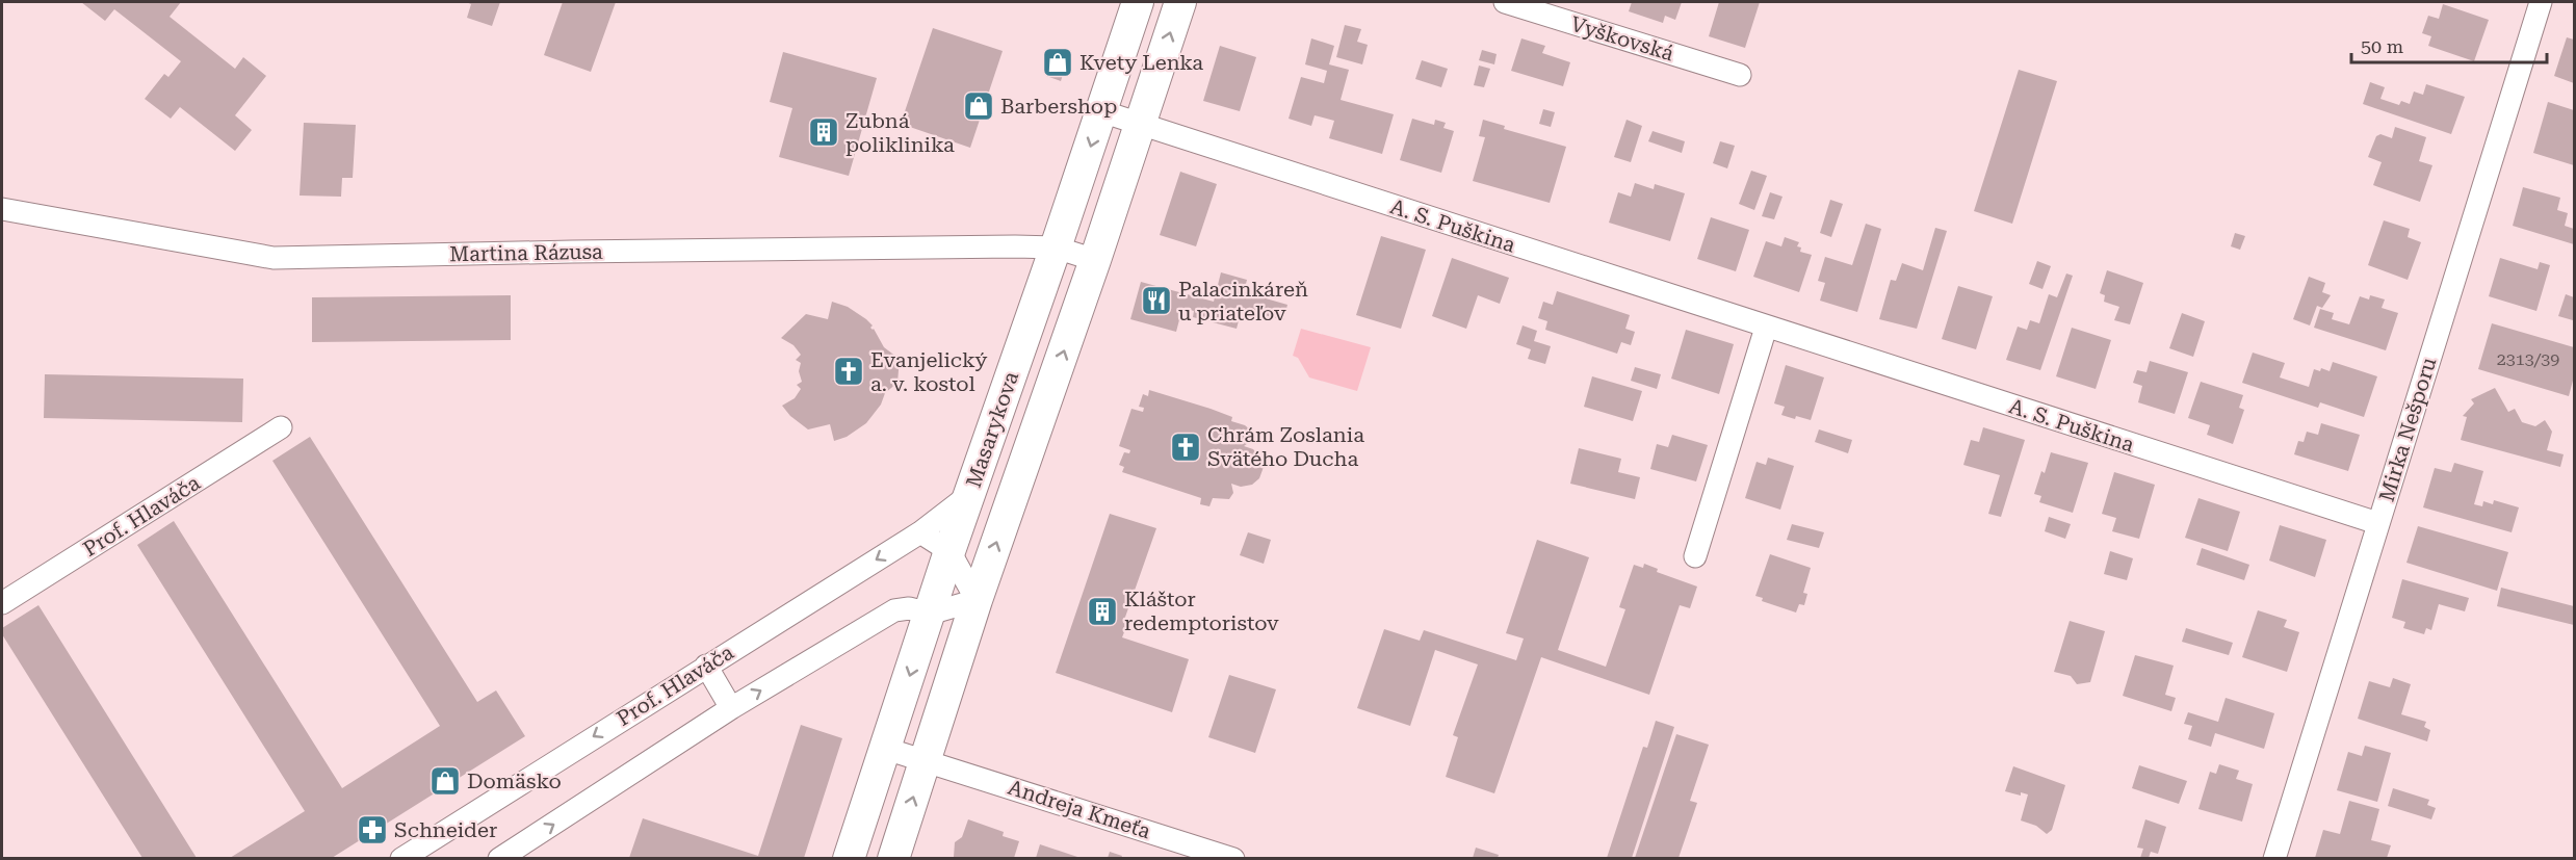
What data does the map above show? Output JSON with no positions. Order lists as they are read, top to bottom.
{
  "streets": {
    "main road": ["Masarykova"],
    "street": [
      "Vyškovská",
      "A. S. Puškina",
      "Martina Rázusa",
      "Mirka Nešporu",
      "Prof. Hlaváča",
      "Andreja Kmeťa"
    ]
  },
  "crossings": [
    ["A. S. Puškina", "Masarykova"],
    ["A. S. Puškina", "Mirka Nešporu"],
    ["Martina Rázusa", "Masarykova"],
    ["Masarykova", "Prof. Hlaváča"],
    ["Masarykova", "Andreja Kmeťa"]
  ],
  "places": {
    "shop": ["Kvety Lenka", "Barbershop", "Domäsko"],
    "building": ["Zubná poliklinika", "Kláštor redemptoristov"],
    "restaurant": ["Palacinkáreň u priateľov"],
    "church": ["Evanjelický a. v. kostol", "Chrám Zoslania Svätého Ducha"],
    "pharmacy": ["Schneider"]
  },
  "house_numbers": ["2313/39"],
  "scale_bar": "50 m"
}
